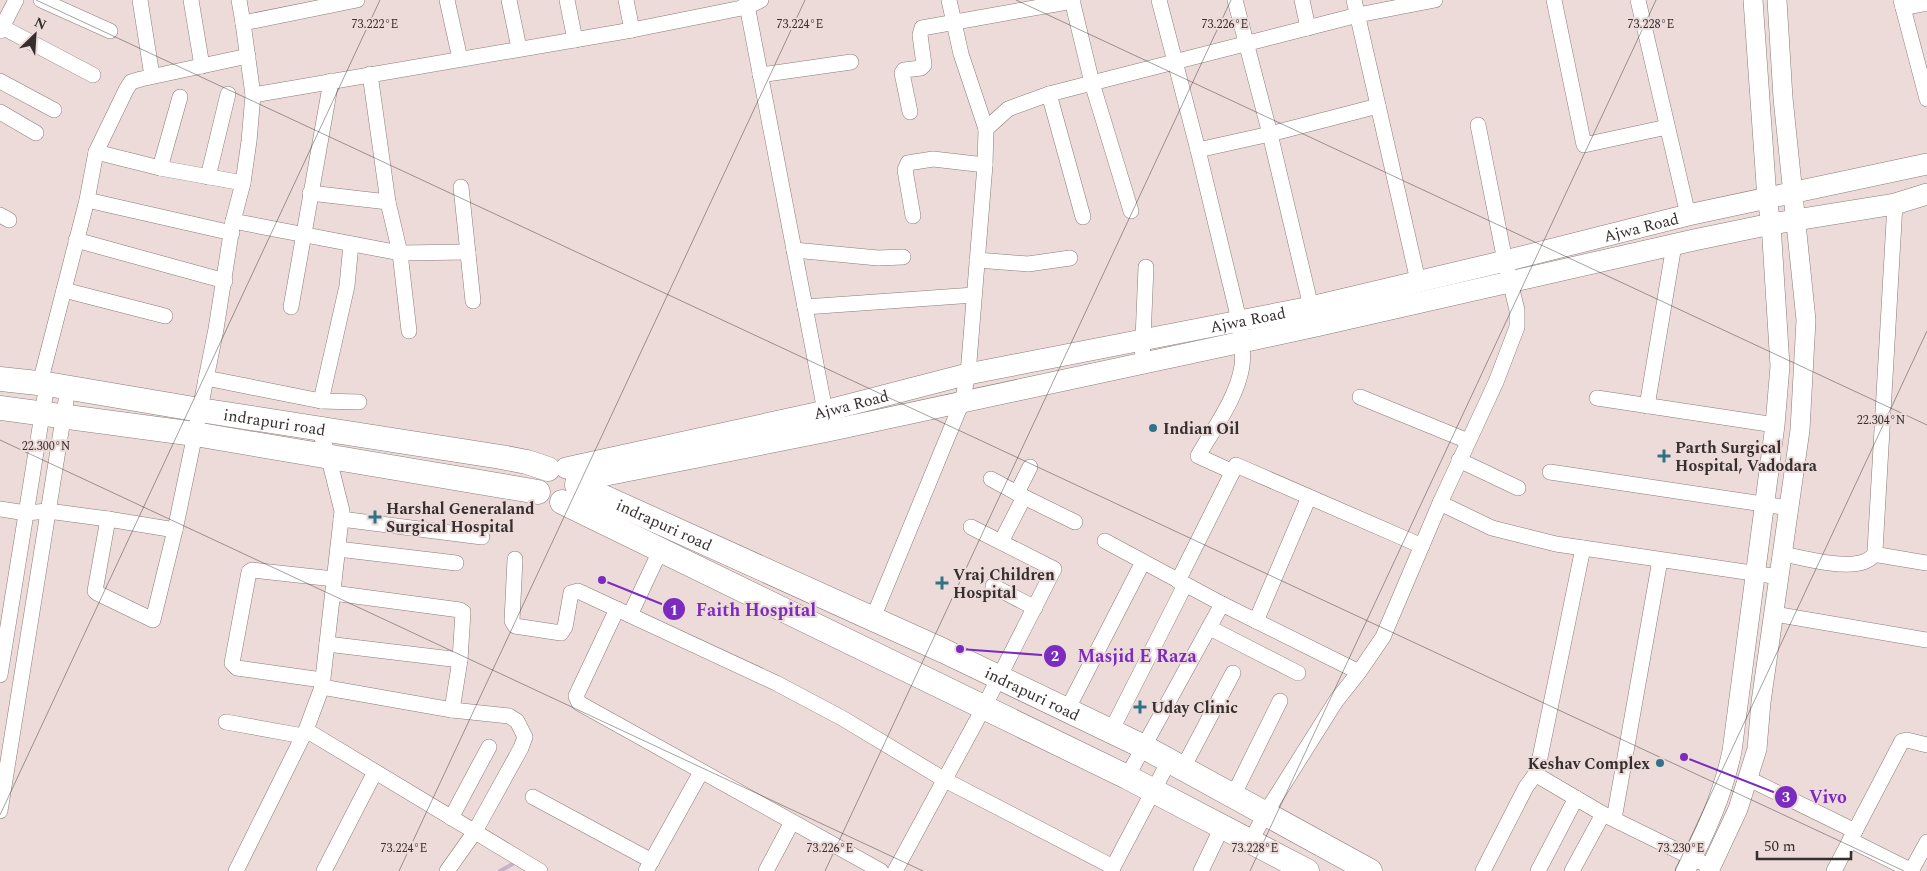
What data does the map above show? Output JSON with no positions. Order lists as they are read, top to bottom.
{
  "streets": {
    "main road": ["Ajwa Road", "indrapuri road"]
  },
  "crossings": [
    ["Ajwa Road", "indrapuri road"]
  ],
  "places": {
    "other": [
      "Indian Oil",
      "Faith Hospital",
      "Masjid E Raza",
      "Vivo",
      "Keshav Complex"
    ],
    "health": [
      "Parth Surgical Hospital, Vadodara",
      "Harshal Generaland Surgical Hospital",
      "Vraj Children Hospital",
      "Uday Clinic"
    ]
  },
  "scale_bar": "50 m",
  "north": "top right",
  "coordinates": [
    "73.222°E",
    "73.224°E",
    "73.226°E",
    "73.228°E",
    "22.304°N",
    "22.300°N",
    "73.230°E"
  ]
}
